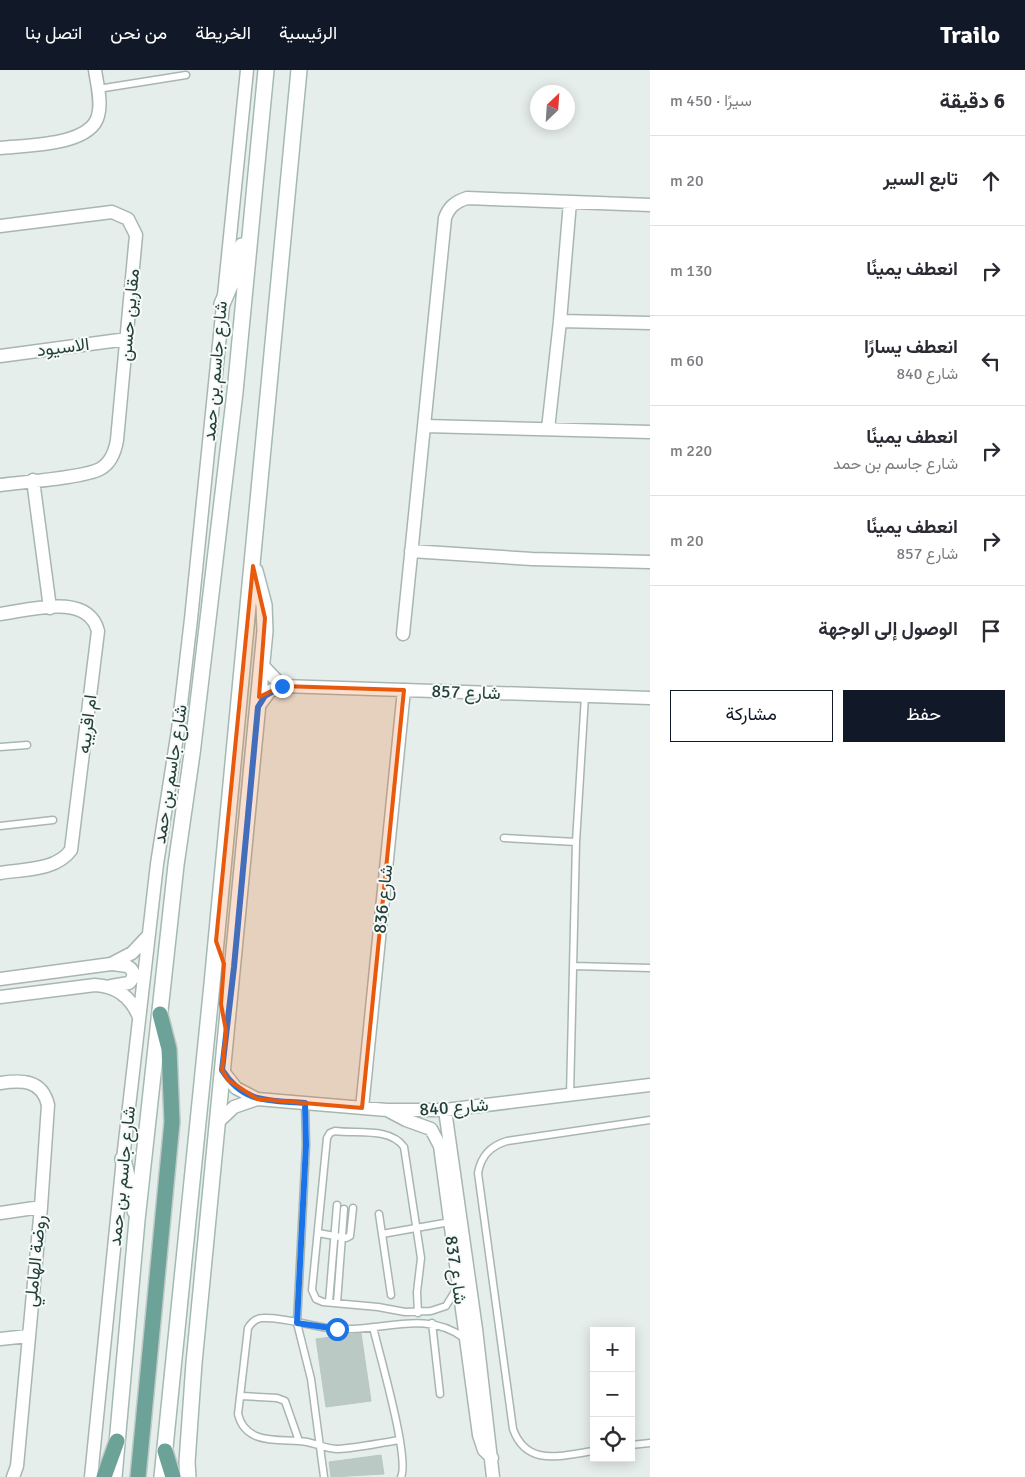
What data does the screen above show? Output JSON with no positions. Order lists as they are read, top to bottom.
{
  "streets": {
    "main road": ["شارع جاسم بن حمد"],
    "street": [
      "مقارين حسن",
      "الاسيود",
      "شارع 857",
      "ام اقريبه",
      "شارع 836",
      "شارع 840",
      "روضة الهاملي",
      "شارع 837"
    ]
  },
  "crossings": [
    ["مقارين حسن", "الاسيود"],
    ["شارع 857", "شارع 836"],
    ["شارع 836", "شارع 840"],
    ["شارع 840", "شارع 837"]
  ],
  "north": "top right",
  "page": {
    "header": "Trailo",
    "nav": [
      "الرئيسية",
      "الخريطة",
      "من نحن",
      "اتصل بنا"
    ],
    "heading": ["6 دقيقة", "سيرًا · 450 m"],
    "list": [
      ["تابع السير", "20 m"],
      ["انعطف يمينًا", "130 m"],
      ["انعطف يسارًا", "شارع 840", "60 m"],
      ["انعطف يمينًا", "شارع جاسم بن حمد", "220 m"],
      ["انعطف يمينًا", "شارع 857", "20 m"],
      "الوصول إلى الوجهة"
    ],
    "buttons": ["حفظ", "مشاركة"],
    "map_buttons": ["+", "−"]
  }
}
